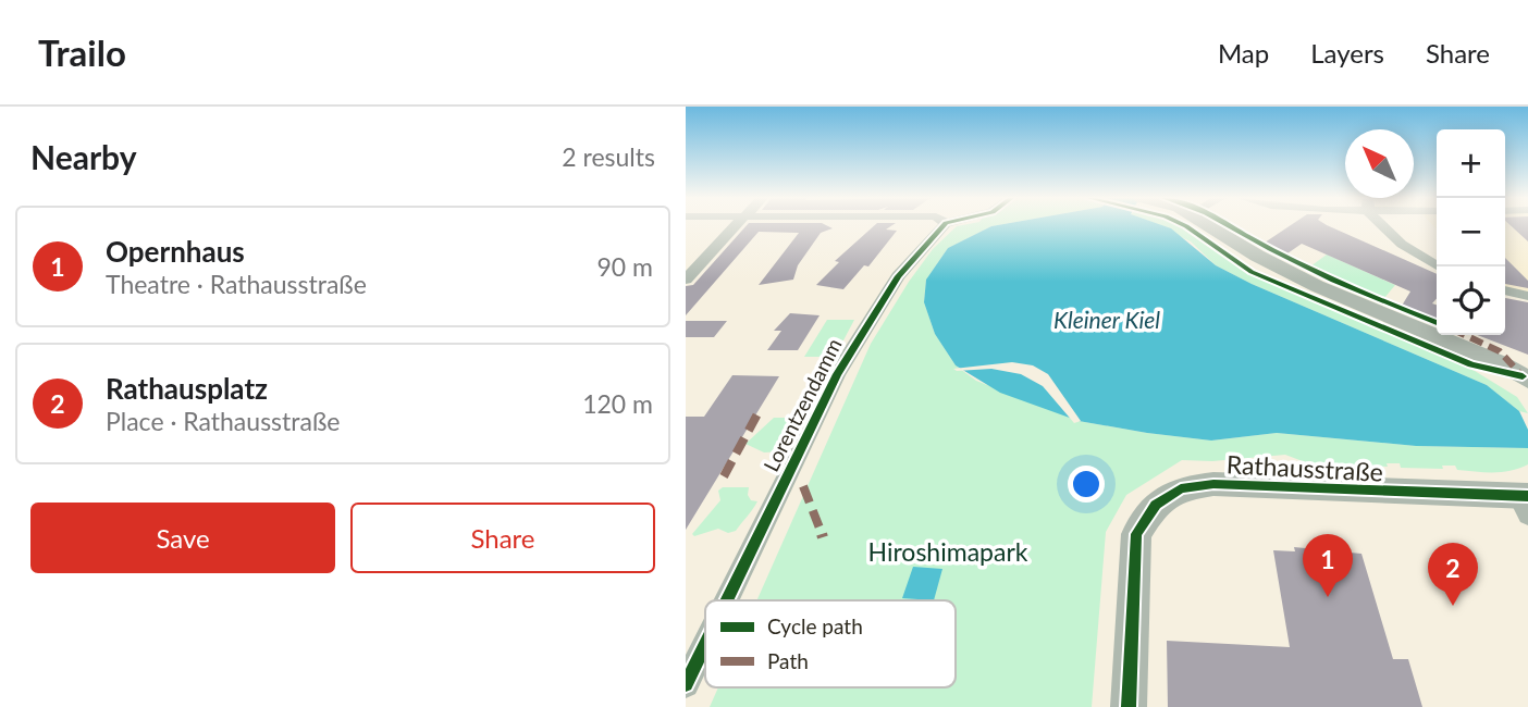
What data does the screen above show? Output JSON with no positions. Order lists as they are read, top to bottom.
{
  "streets": {
    "street": ["Lorentzendamm", "Rathausstraße"]
  },
  "water": ["Kleiner Kiel"],
  "parks": ["Hiroshimapark"],
  "legend": ["Cycle path", "Path"],
  "north": "top left",
  "page": {
    "header": "Trailo",
    "nav": ["Map", "Layers", "Share"],
    "heading": ["Nearby", "2 results"],
    "map_buttons": ["+", "−"],
    "list": [
      {
        "mark": "1",
        "name": "Opernhaus",
        "note": "Theatre · Rathausstraße",
        "value": "90 m"
      },
      {
        "mark": "2",
        "name": "Rathausplatz",
        "note": "Place · Rathausstraße",
        "value": "120 m"
      }
    ],
    "buttons": ["Save", "Share"],
    "pins": ["1", "2"]
  }
}
